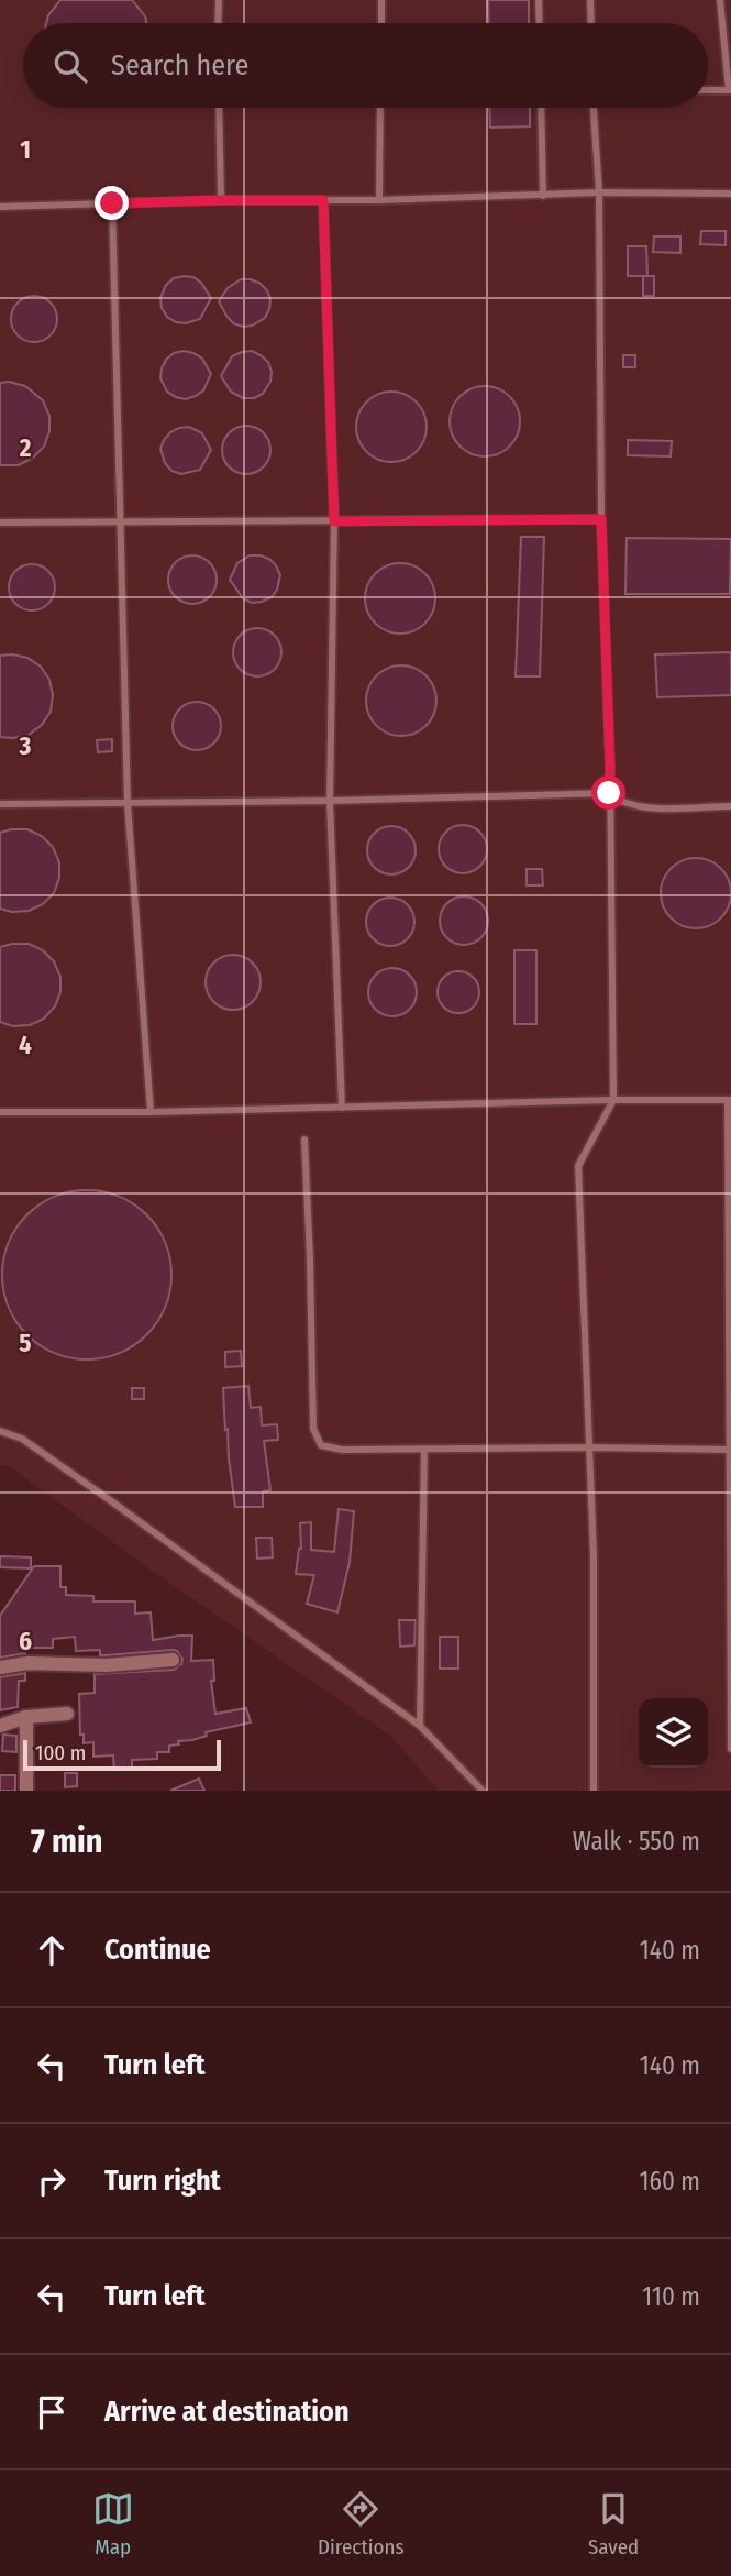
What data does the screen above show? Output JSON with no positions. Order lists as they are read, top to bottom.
{
  "scale_bar": "100 m",
  "page": {
    "search": "Search here",
    "scale": "100 m",
    "heading": ["7 min", "Walk · 550 m"],
    "list": [
      ["Continue", "140 m"],
      ["Turn left", "140 m"],
      ["Turn right", "160 m"],
      ["Turn left", "110 m"],
      "Arrive at destination"
    ],
    "nav": ["Map", "Directions", "Saved"]
  },
  "grid": {
    "rows": [
      "1",
      "2",
      "3",
      "4",
      "5",
      "6"
    ]
  }
}
